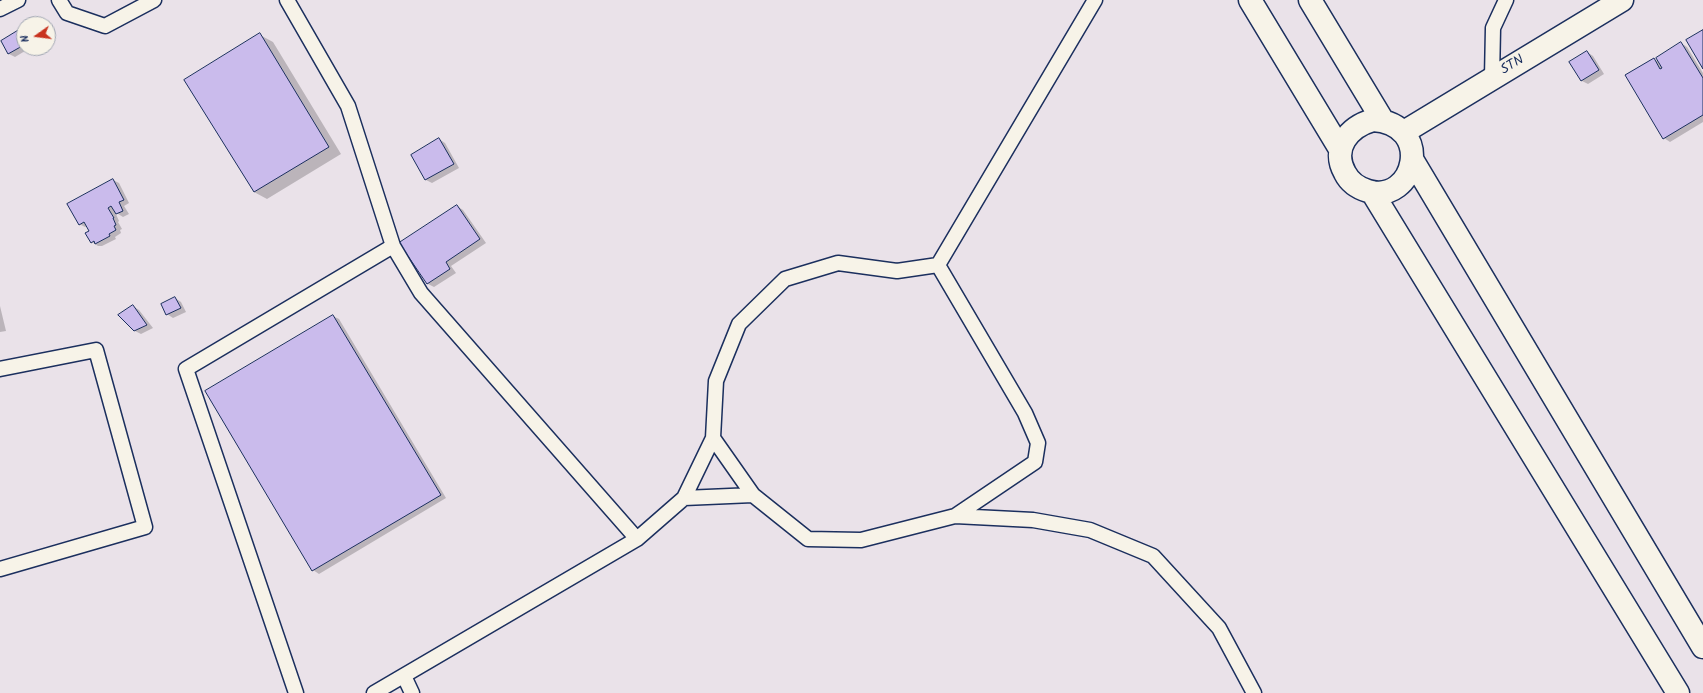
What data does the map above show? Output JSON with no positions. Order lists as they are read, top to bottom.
{
  "streets": {
    "street": ["STN"]
  },
  "north": "left"
}
